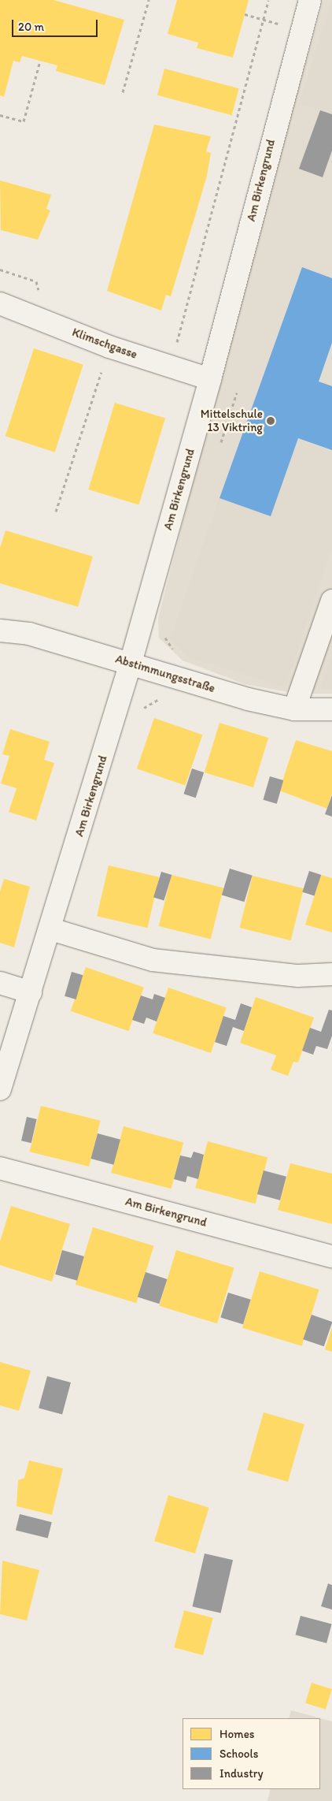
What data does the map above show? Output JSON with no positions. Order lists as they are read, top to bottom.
{
  "streets": {
    "street": ["Am Birkengrund", "Klimschgasse", "Abstimmungsstraße"]
  },
  "crossings": [
    ["Am Birkengrund", "Klimschgasse"],
    ["Am Birkengrund", "Abstimmungsstraße"]
  ],
  "places": ["Mittelschule 13 Viktring"],
  "legend": ["Homes", "Schools", "Industry"],
  "scale_bar": "20 m"
}
